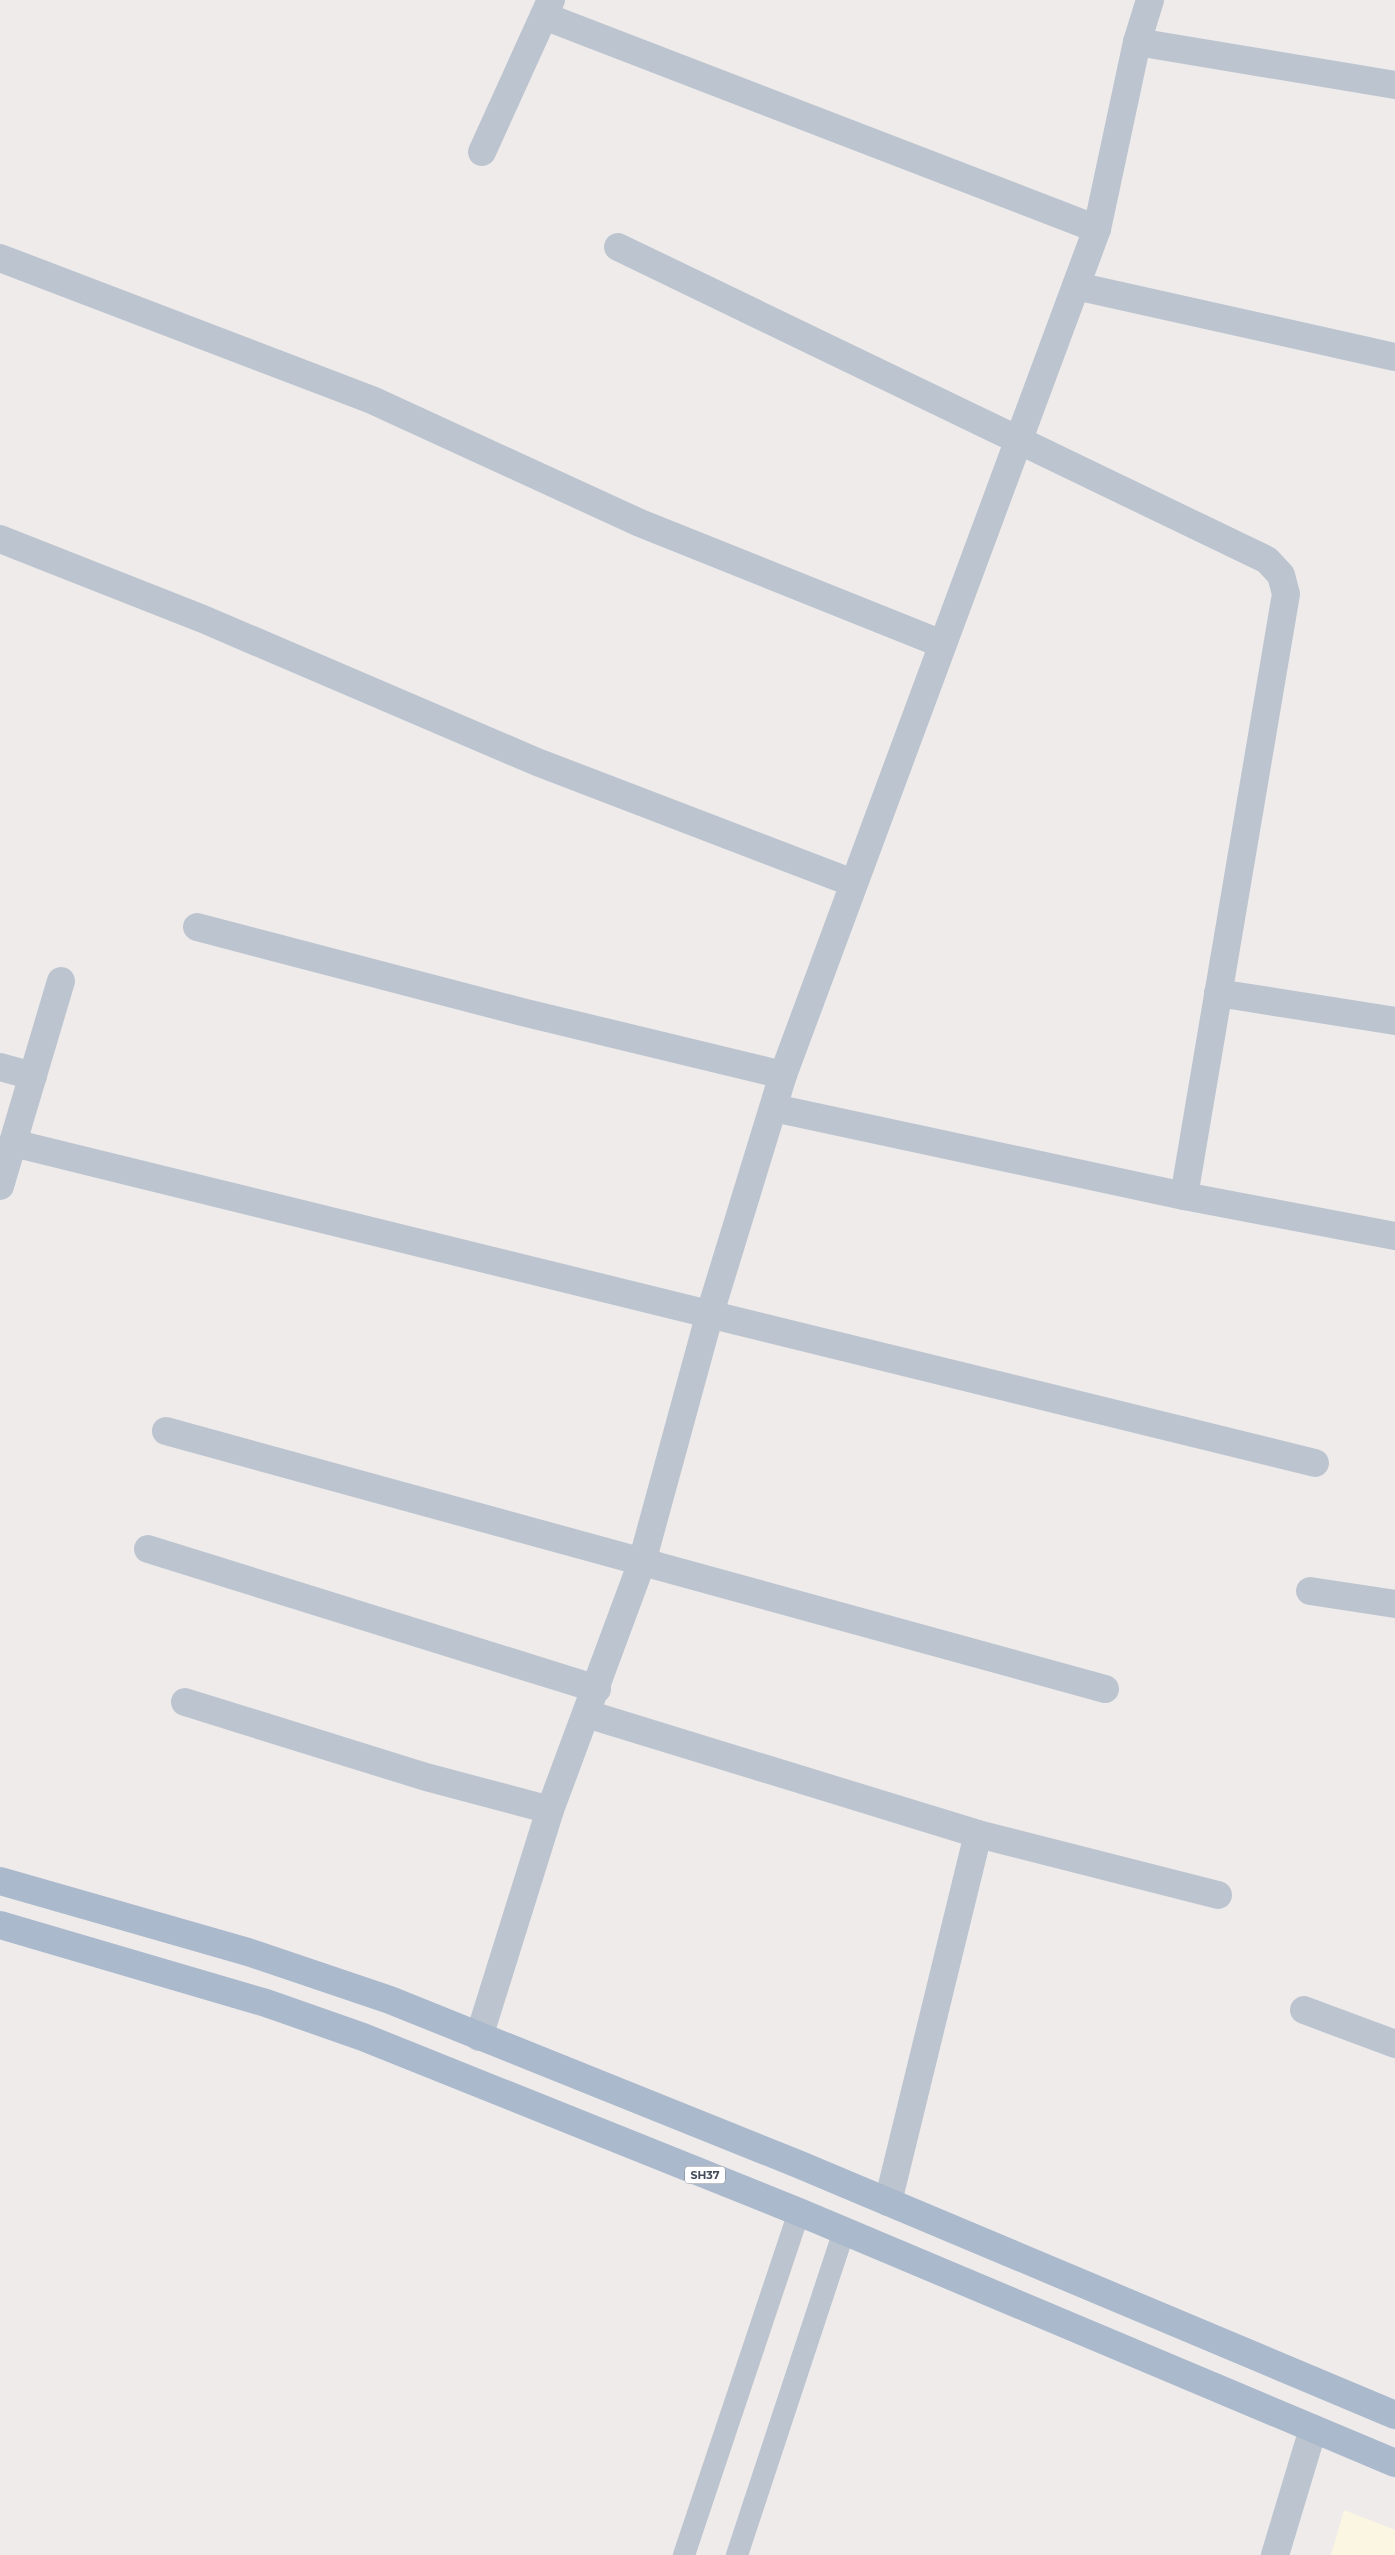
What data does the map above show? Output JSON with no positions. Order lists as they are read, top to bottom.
{
  "streets": {
    "main road": ["SH37"]
  }
}
